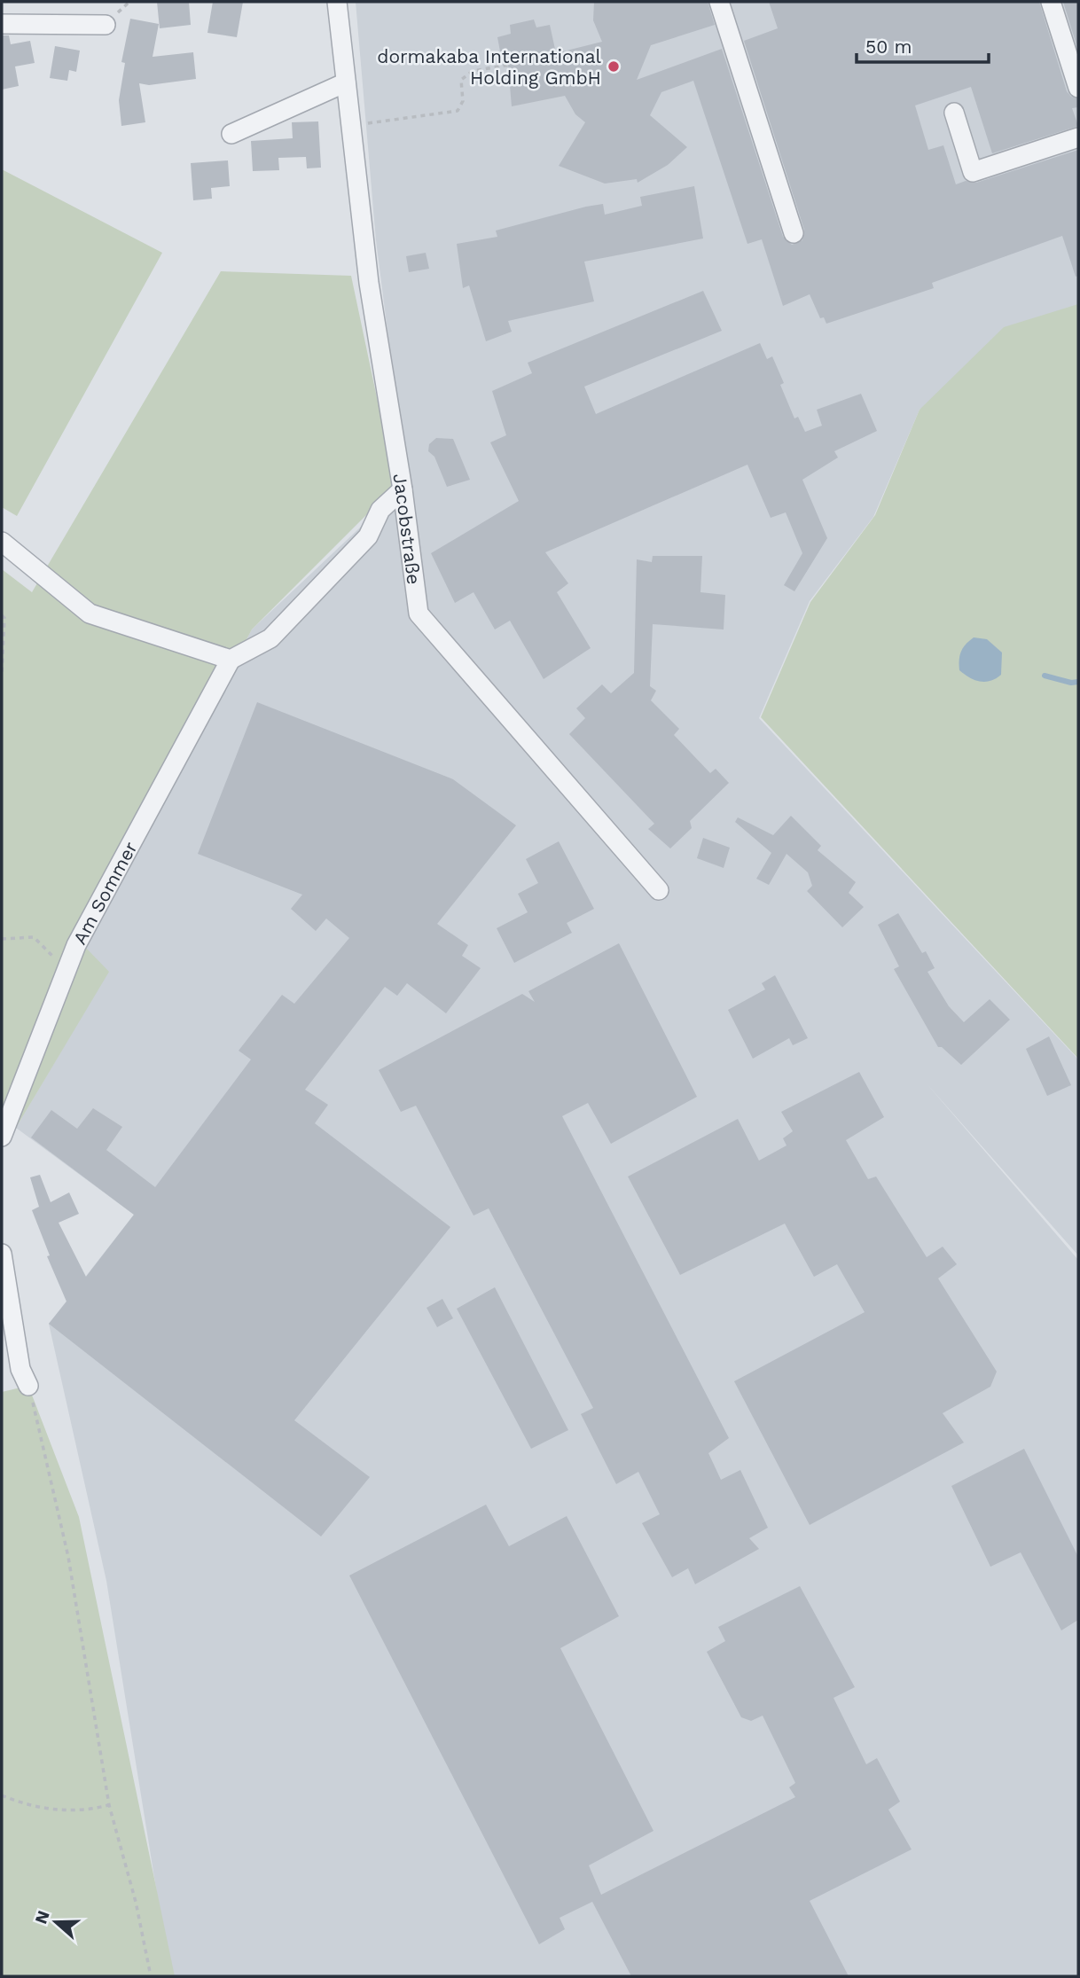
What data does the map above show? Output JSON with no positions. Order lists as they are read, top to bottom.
{
  "streets": {
    "street": ["Jacobstraße", "Am Sommer"]
  },
  "places": ["dormakaba International Holding GmbH"],
  "scale_bar": "50 m",
  "north": "left"
}
